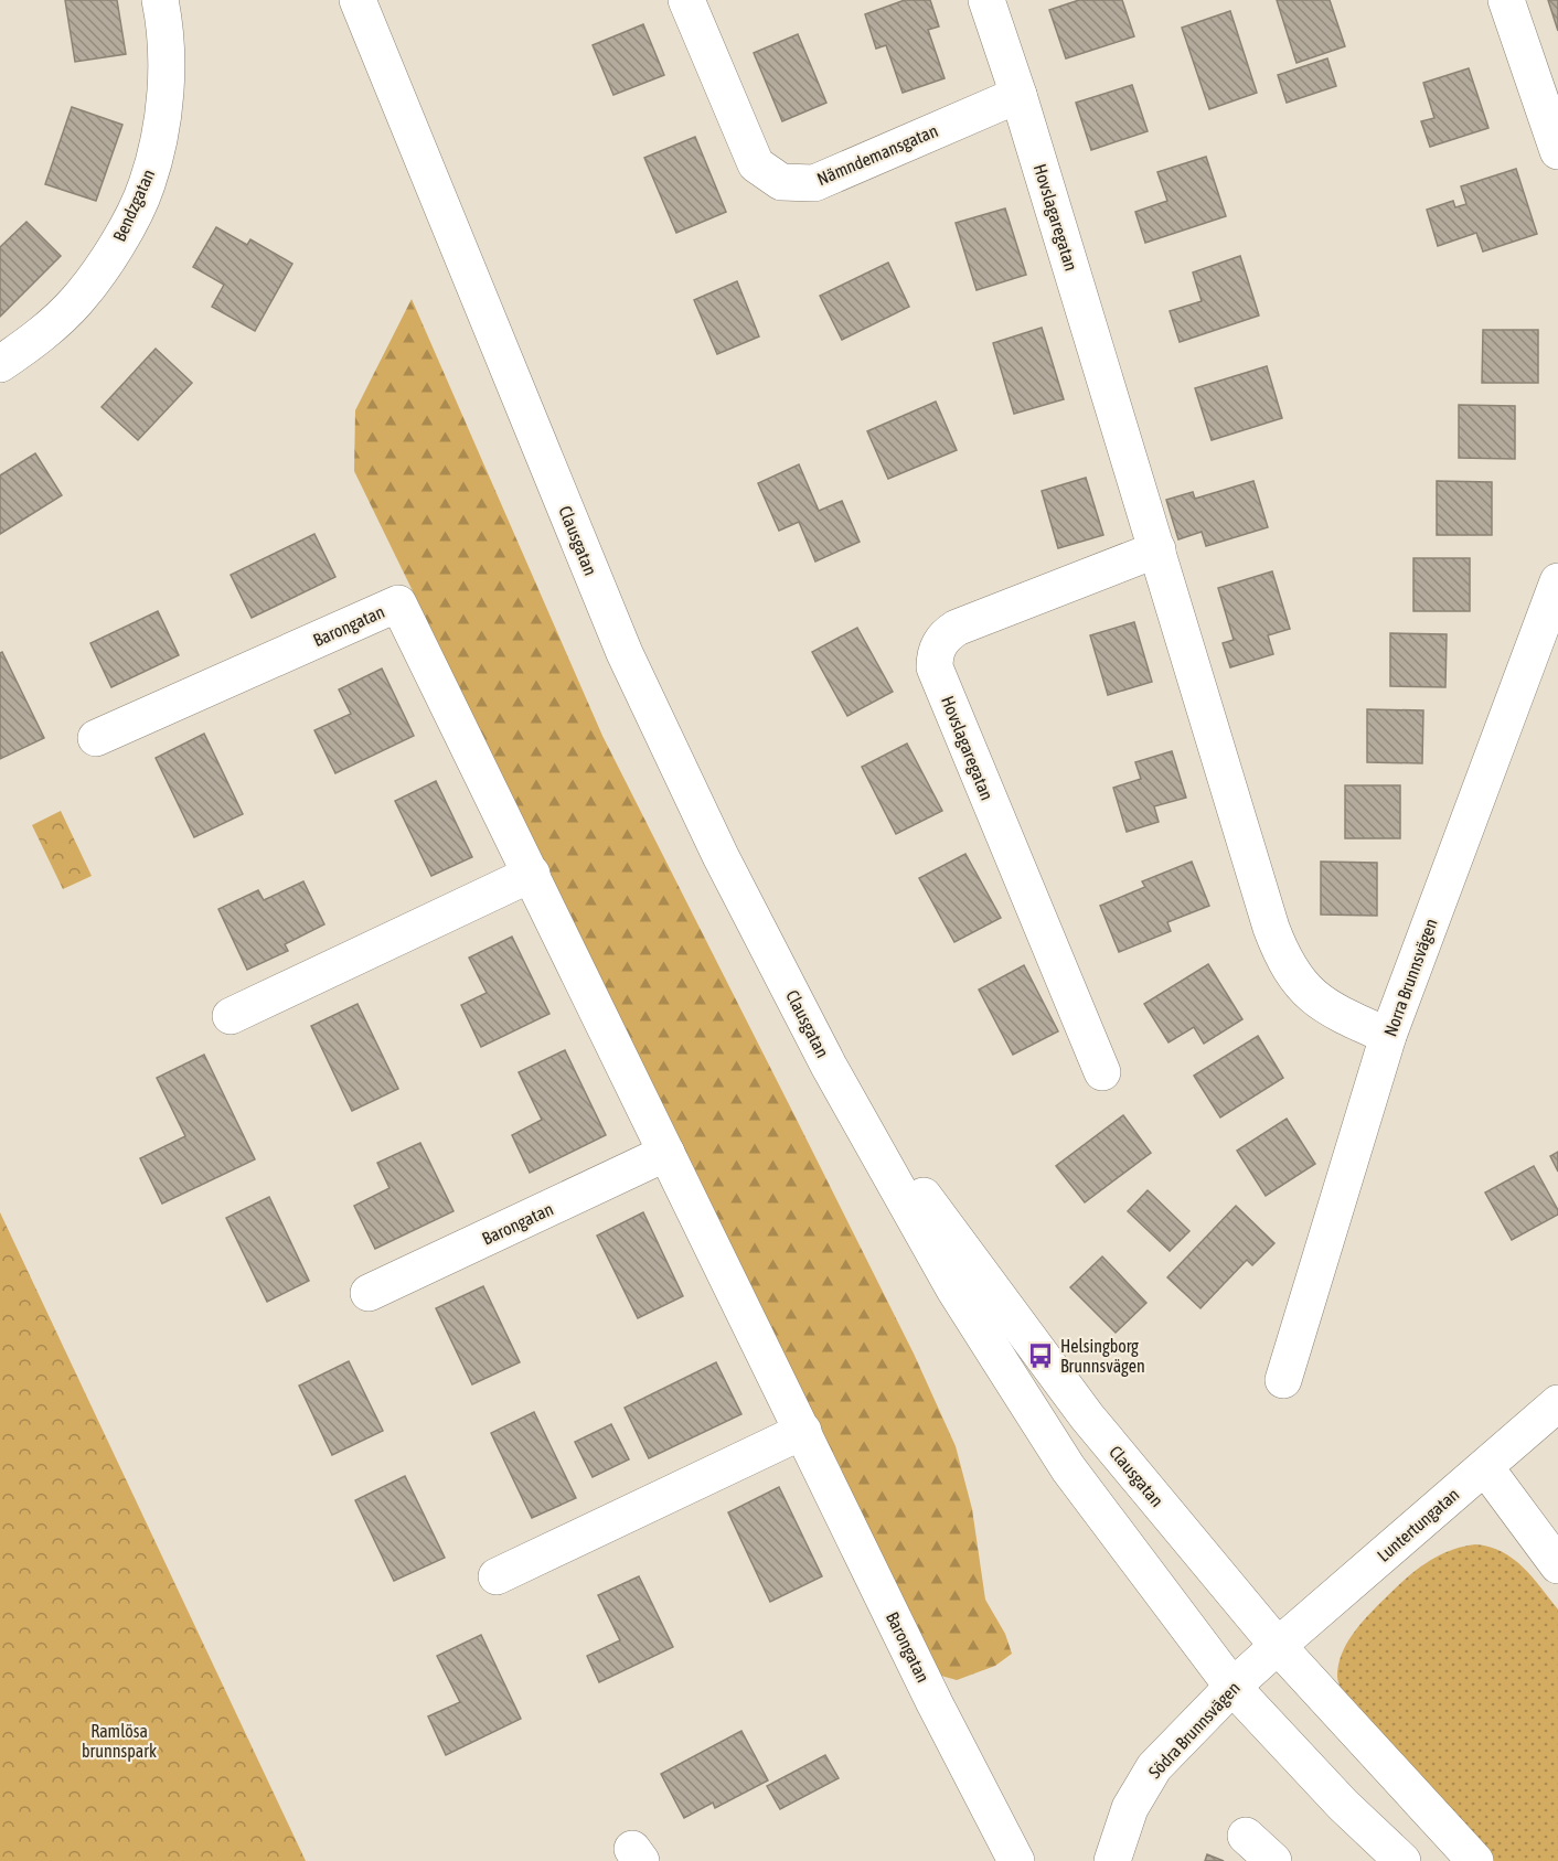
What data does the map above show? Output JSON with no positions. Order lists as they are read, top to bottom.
{
  "streets": {
    "street": [
      "Nämndemansgatan",
      "Bendzgatan",
      "Hovslagaregatan",
      "Clausgatan",
      "Barongatan",
      "Norra Brunnsvägen",
      "Luntertungatan",
      "Södra Brunnsvägen"
    ]
  },
  "crossings": [
    ["Nämndemansgatan", "Hovslagaregatan"],
    ["Hovslagaregatan", "Norra Brunnsvägen"],
    ["Clausgatan", "Luntertungatan"],
    ["Clausgatan", "Södra Brunnsvägen"],
    ["Luntertungatan", "Södra Brunnsvägen"]
  ],
  "parks": ["Ramlösa brunnspark"],
  "places": {
    "bus stop": ["Helsingborg Brunnsvägen"]
  }
}
